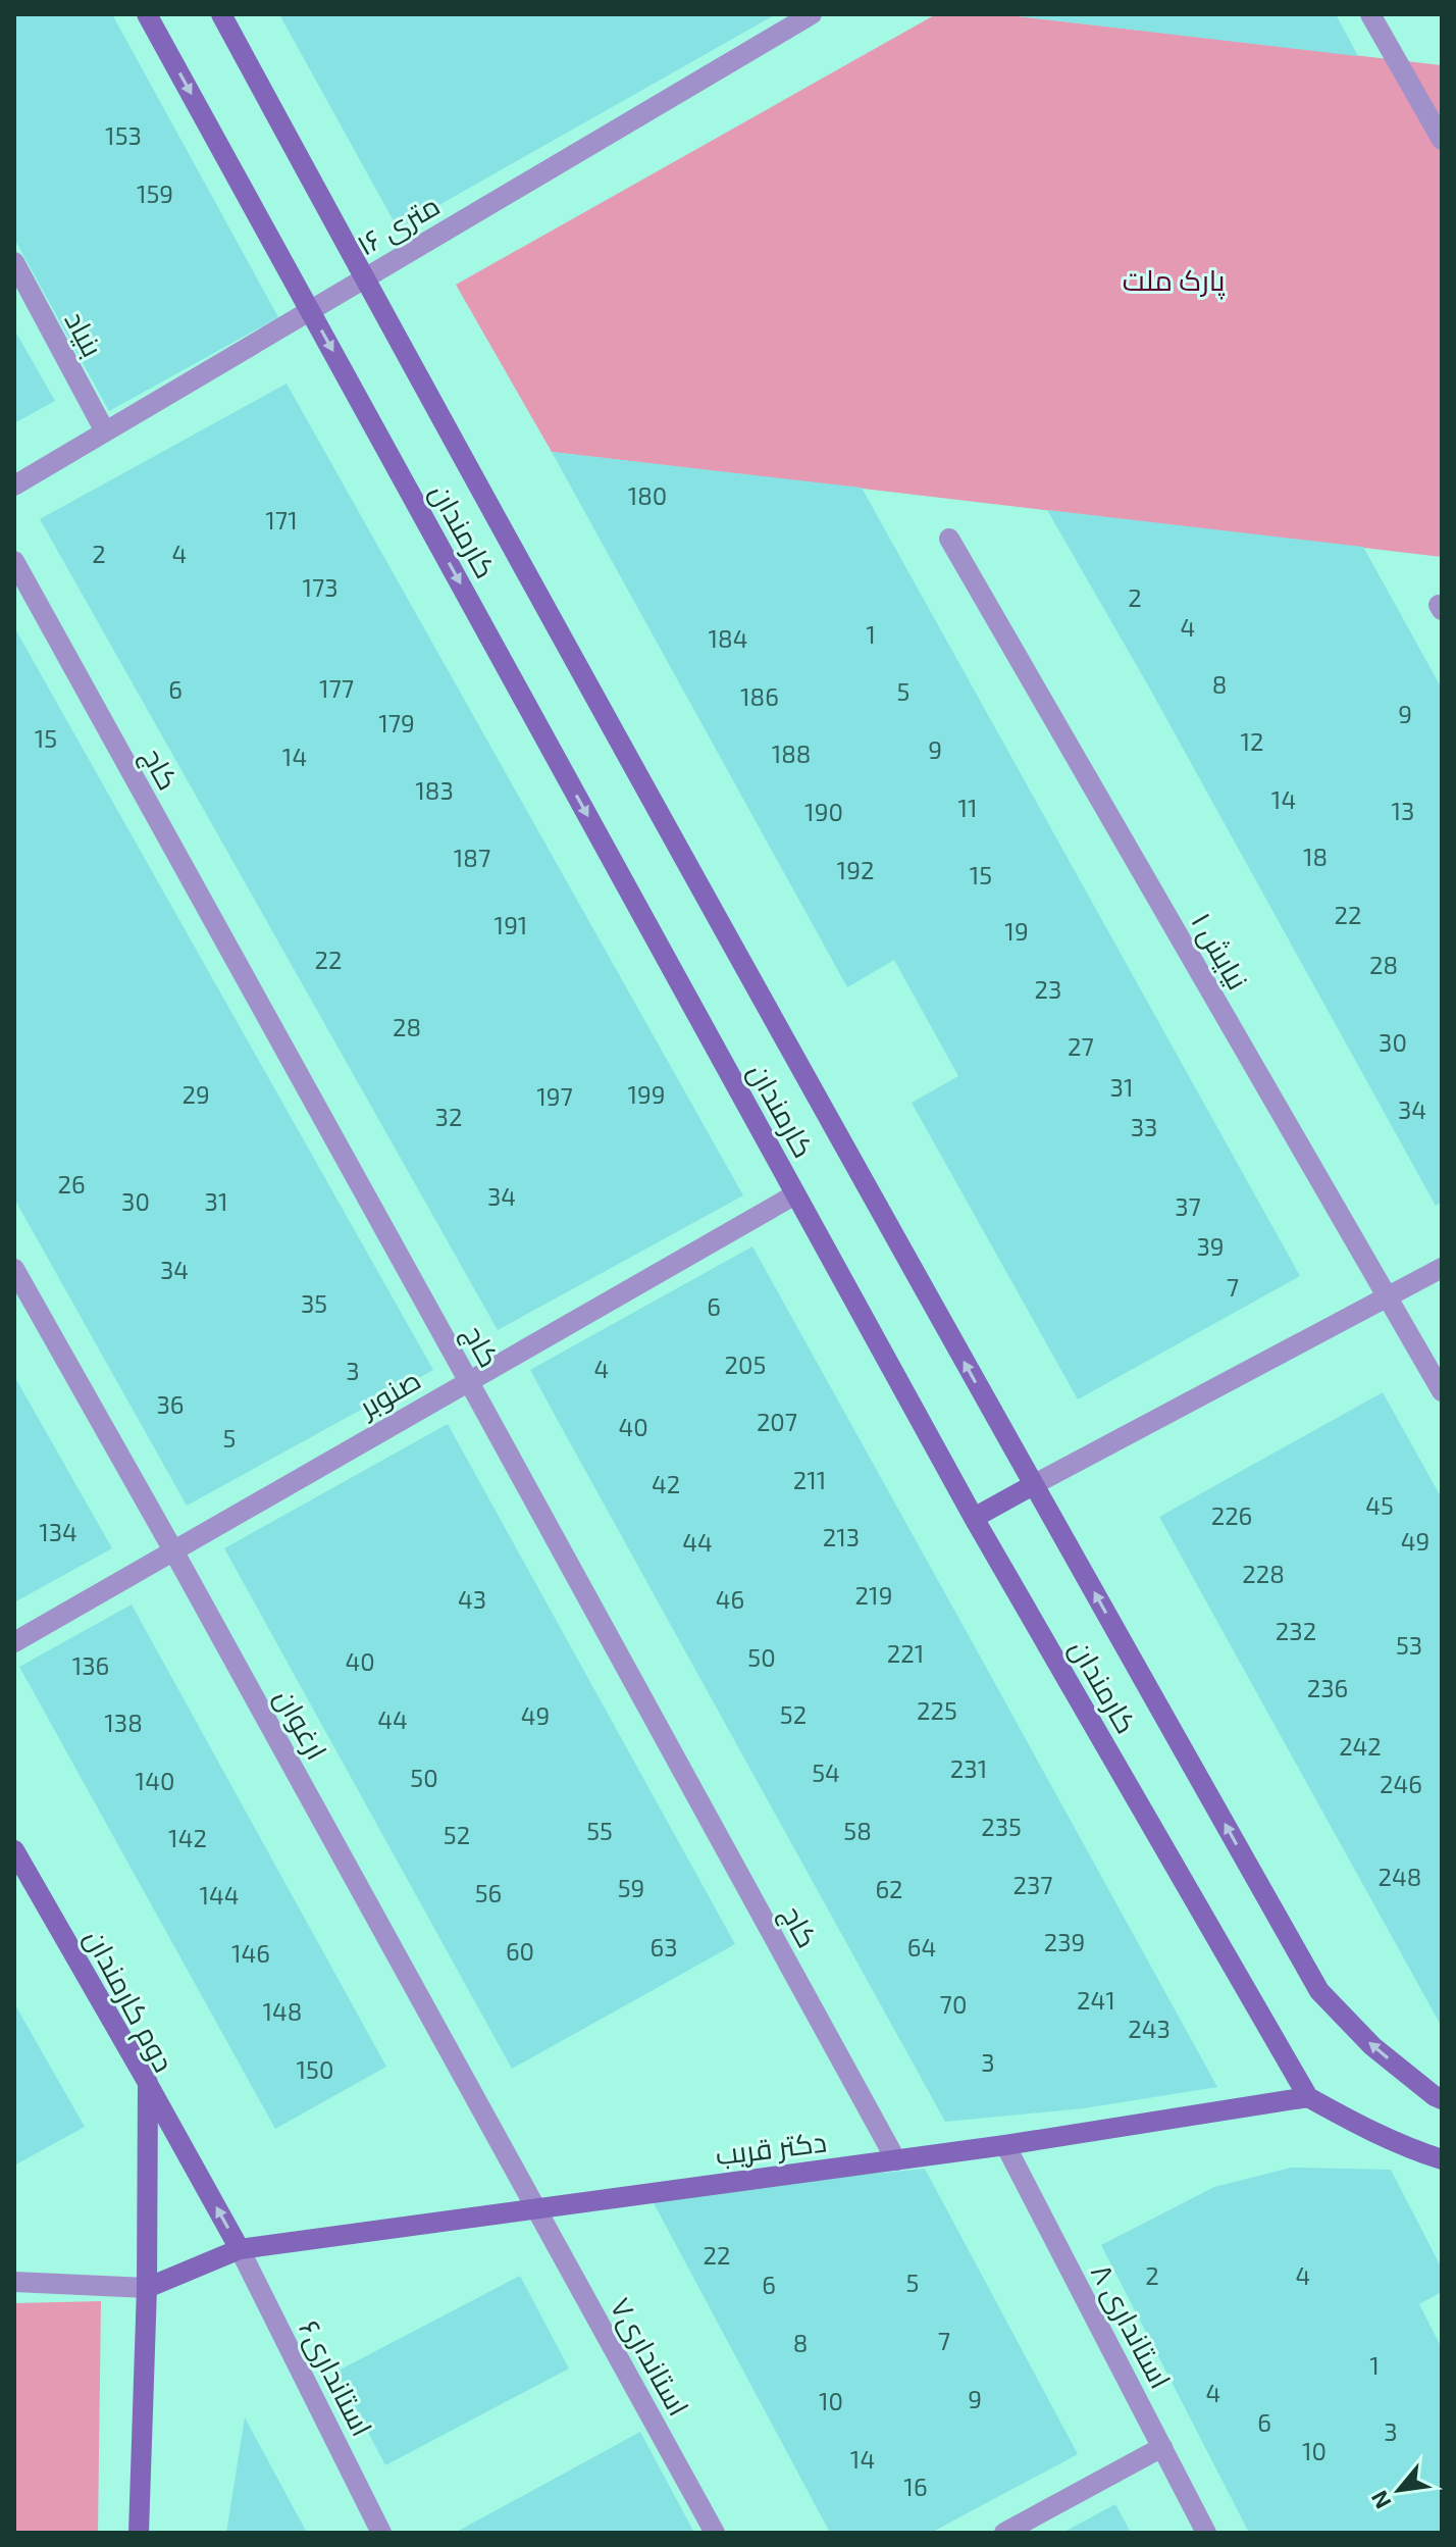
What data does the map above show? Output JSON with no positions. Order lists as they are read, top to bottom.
{
  "streets": {
    "main road": ["کارمندان", "دوم کارمندان", "دکتر قریب"],
    "street": [
      "۱۶ متری",
      "بنیاد",
      "کاج",
      "نیایش ۱",
      "صنوبر",
      "ارغوان",
      "استانداری ۸",
      "استانداری۷",
      "استانداری۶"
    ]
  },
  "crossings": [
    ["۱۶ متری", "بنیاد"],
    ["۱۶ متری", "کارمندان"],
    ["کارمندان", "صنوبر"],
    ["کارمندان", "دکتر قریب"],
    ["کاج", "صنوبر"],
    ["کاج", "دکتر قریب"],
    ["صنوبر", "ارغوان"],
    ["ارغوان", "دکتر قریب"],
    ["ارغوان", "استانداری۷"],
    ["دوم کارمندان", "دکتر قریب"],
    ["دکتر قریب", "استانداری ۸"],
    ["دکتر قریب", "استانداری۷"],
    ["دکتر قریب", "استانداری۶"]
  ],
  "parks": ["پارک ملت"],
  "house_numbers": [
    "153",
    "159",
    "180",
    "171",
    "2",
    "4",
    "173",
    "2",
    "4",
    "1",
    "184",
    "8",
    "177",
    "6",
    "5",
    "186",
    "9",
    "179",
    "15",
    "12",
    "9",
    "188",
    "14",
    "183",
    "14",
    "11",
    "13",
    "190",
    "18",
    "187",
    "192",
    "15",
    "22",
    "191",
    "19",
    "22",
    "28",
    "23",
    "28",
    "30",
    "27",
    "31",
    "29",
    "199",
    "197",
    "34",
    "32",
    "33",
    "26",
    "34",
    "30",
    "31",
    "37",
    "39",
    "34",
    "7",
    "35",
    "6",
    "205",
    "4",
    "3",
    "36",
    "207",
    "40",
    "5",
    "211",
    "42",
    "45",
    "226",
    "134",
    "213",
    "49",
    "44",
    "228",
    "219",
    "43",
    "46",
    "232",
    "53",
    "221",
    "50",
    "40",
    "136",
    "236",
    "225",
    "52",
    "49",
    "44",
    "138",
    "242",
    "231",
    "54",
    "50",
    "140",
    "246",
    "235",
    "55",
    "58",
    "52",
    "142",
    "248",
    "237",
    "59",
    "62",
    "56",
    "144",
    "239",
    "63",
    "64",
    "60",
    "146",
    "241",
    "70",
    "148",
    "243",
    "3",
    "150",
    "22",
    "2",
    "4",
    "5",
    "6",
    "7",
    "8",
    "1",
    "4",
    "9",
    "10",
    "6",
    "3",
    "10",
    "14",
    "16"
  ],
  "north": "bottom left"
}
